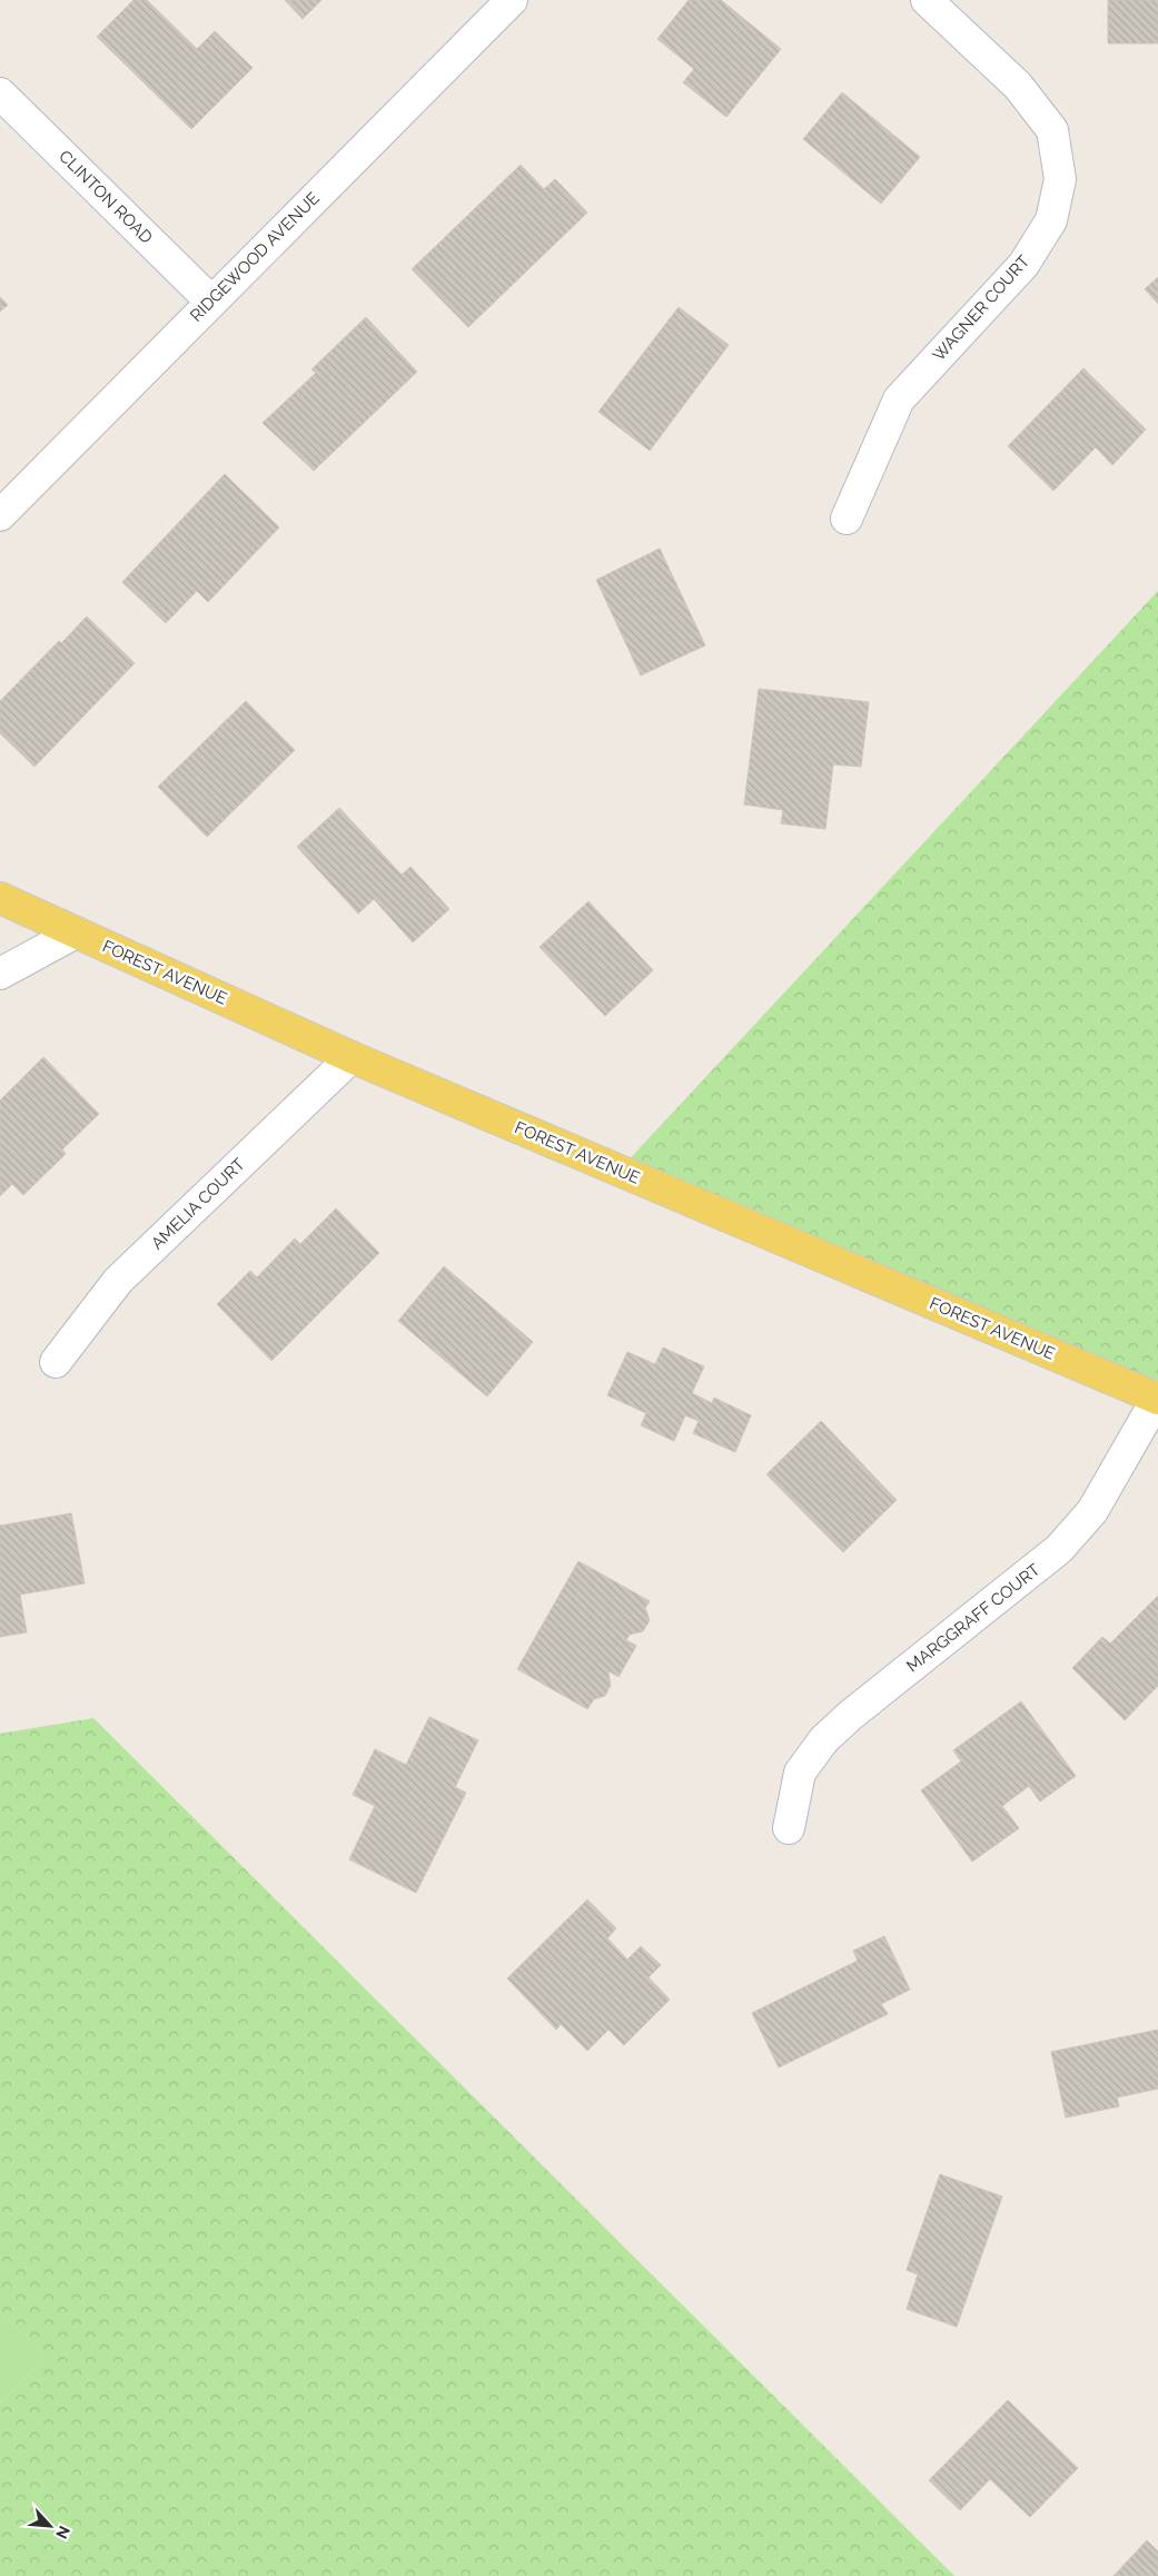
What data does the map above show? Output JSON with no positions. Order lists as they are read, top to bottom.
{
  "streets": {
    "main road": ["FOREST AVENUE"],
    "street": [
      "CLINTON ROAD",
      "RIDGEWOOD AVENUE",
      "WAGNER COURT",
      "AMELIA COURT",
      "MARGGRAFF COURT"
    ]
  },
  "crossings": [
    ["CLINTON ROAD", "RIDGEWOOD AVENUE"],
    ["FOREST AVENUE", "AMELIA COURT"],
    ["FOREST AVENUE", "MARGGRAFF COURT"]
  ],
  "north": "bottom right"
}
